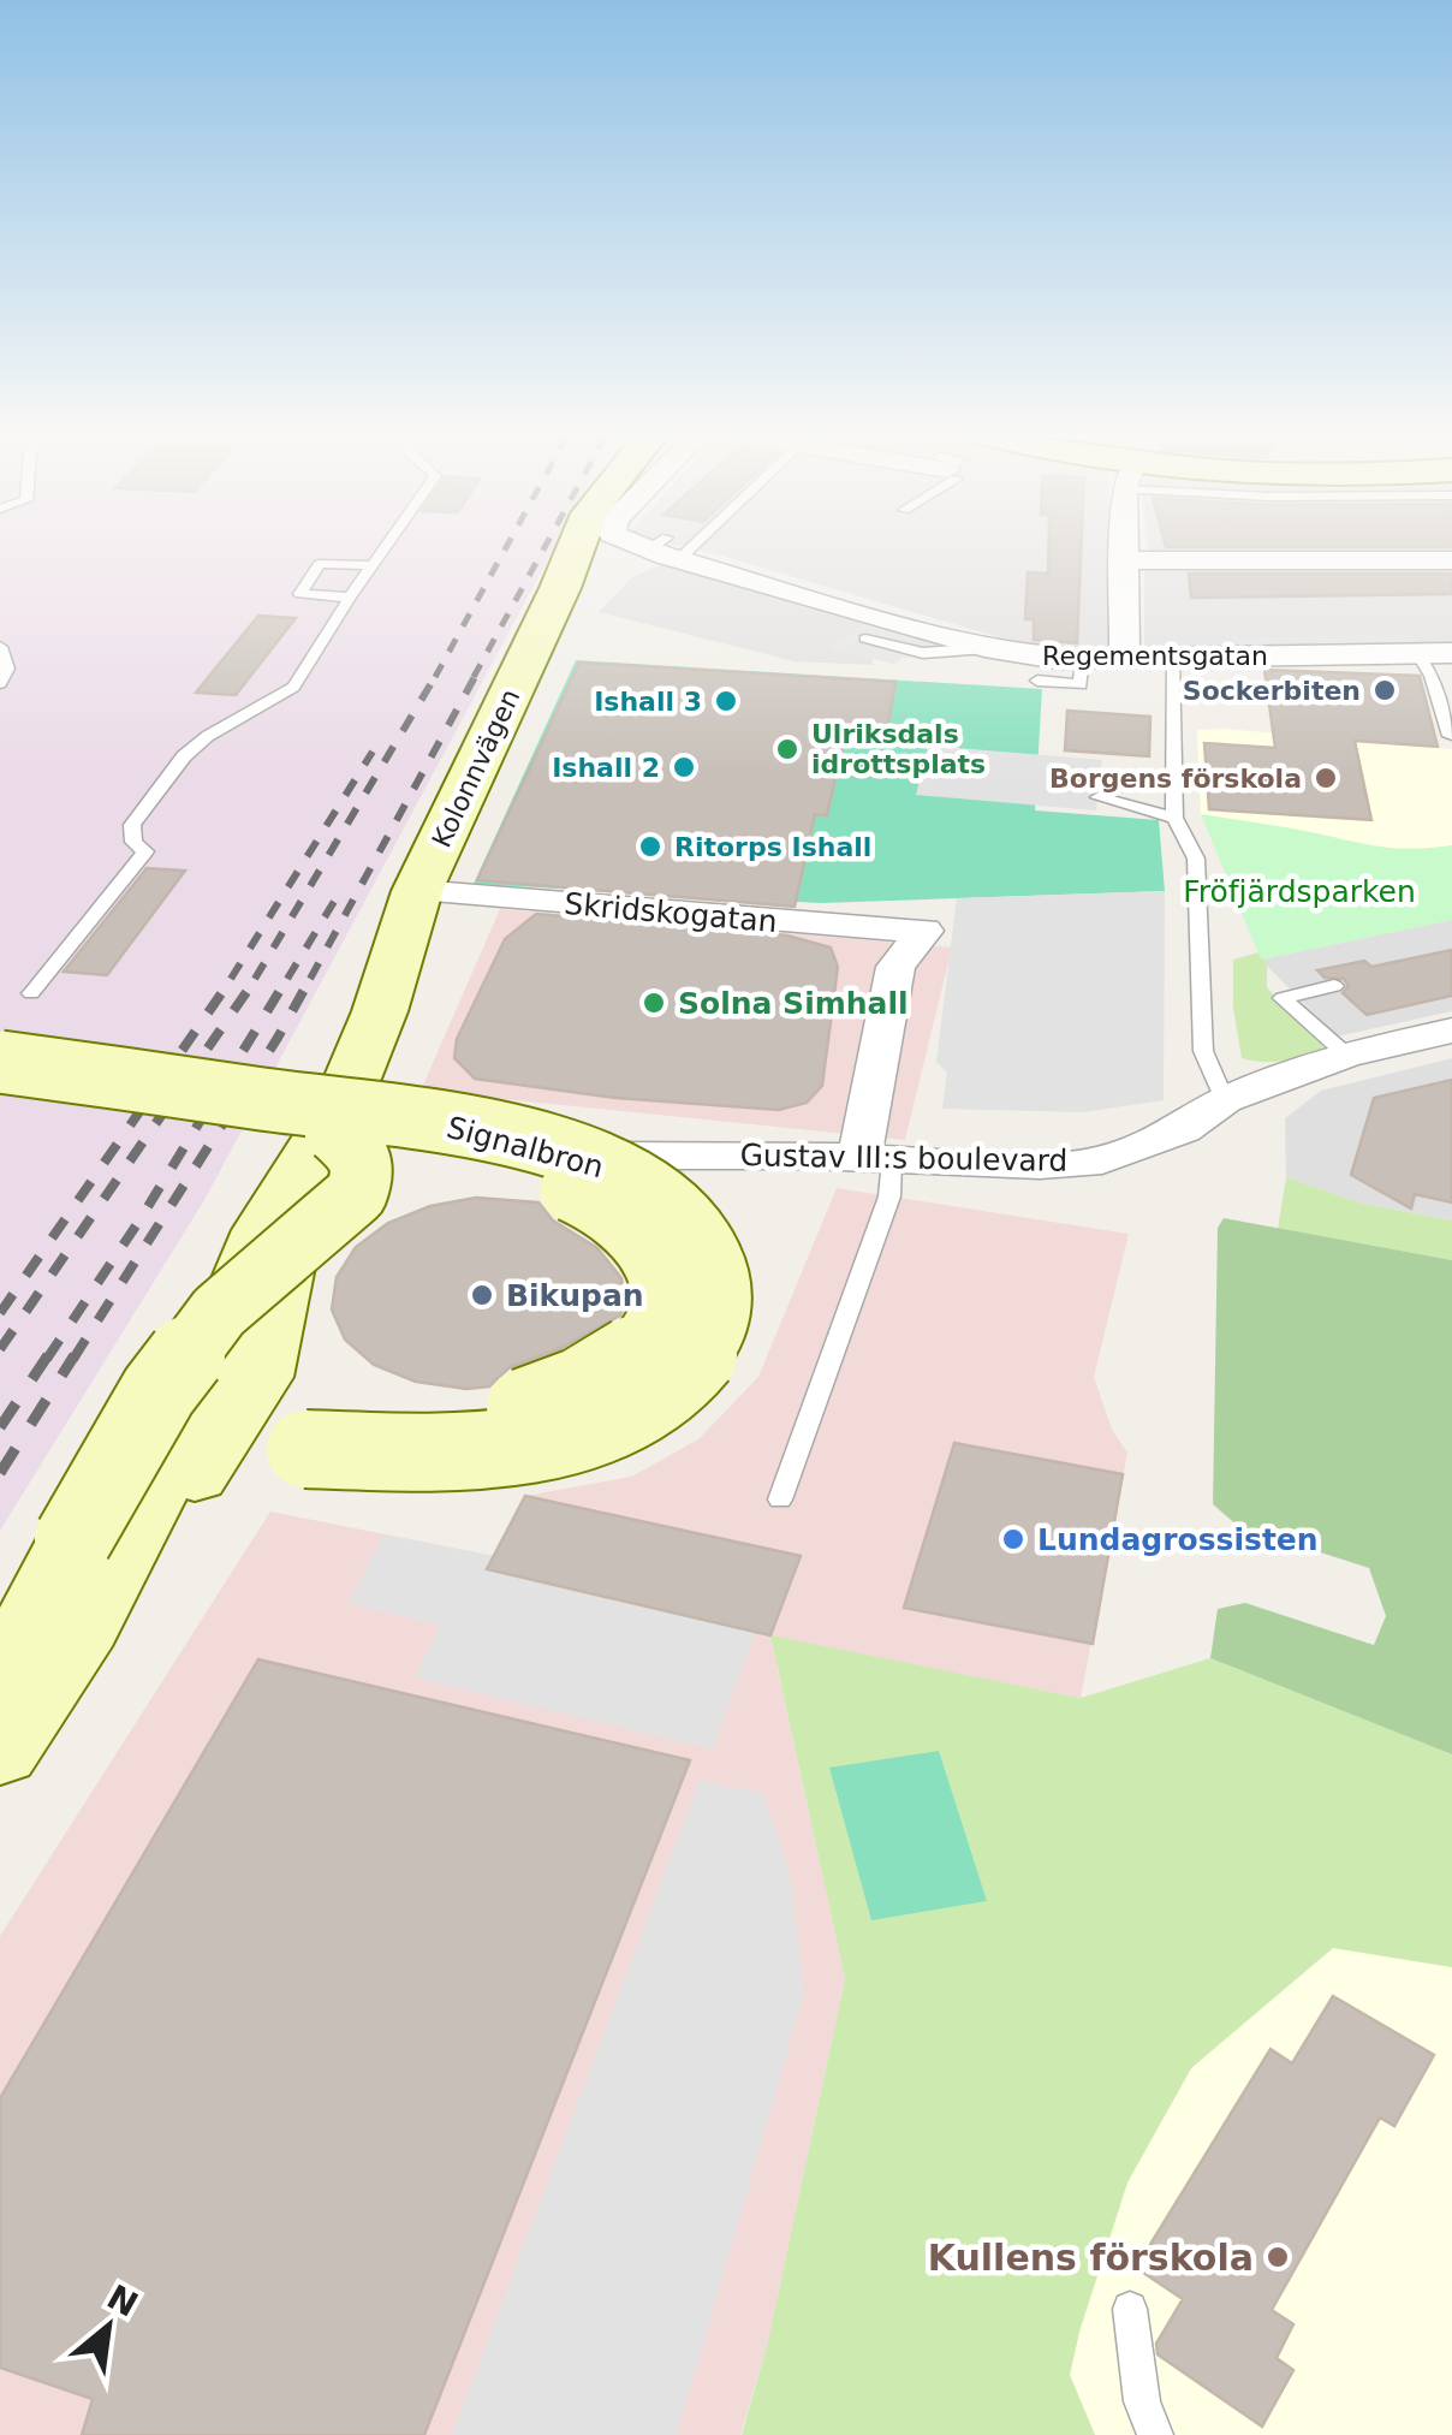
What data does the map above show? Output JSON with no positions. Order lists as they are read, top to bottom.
{
  "streets": {
    "street": [
      "Regementsgatan",
      "Kolonnvägen",
      "Skridskogatan",
      "Signalbron",
      "Gustav III:s boulevard"
    ]
  },
  "crossings": [
    ["Kolonnvägen", "Skridskogatan"],
    ["Kolonnvägen", "Signalbron"],
    ["Kolonnvägen", "Gustav III:s boulevard"],
    ["Skridskogatan", "Gustav III:s boulevard"],
    ["Signalbron", "Gustav III:s boulevard"]
  ],
  "parks": ["Fröfjärdsparken"],
  "places": [
    "Sockerbiten",
    "Ishall 3",
    "Ulriksdals idrottsplats",
    "Ishall 2",
    "Borgens förskola",
    "Ritorps Ishall",
    "Solna Simhall",
    "Bikupan",
    "Lundagrossisten",
    "Kullens förskola"
  ],
  "north": "top right"
}
